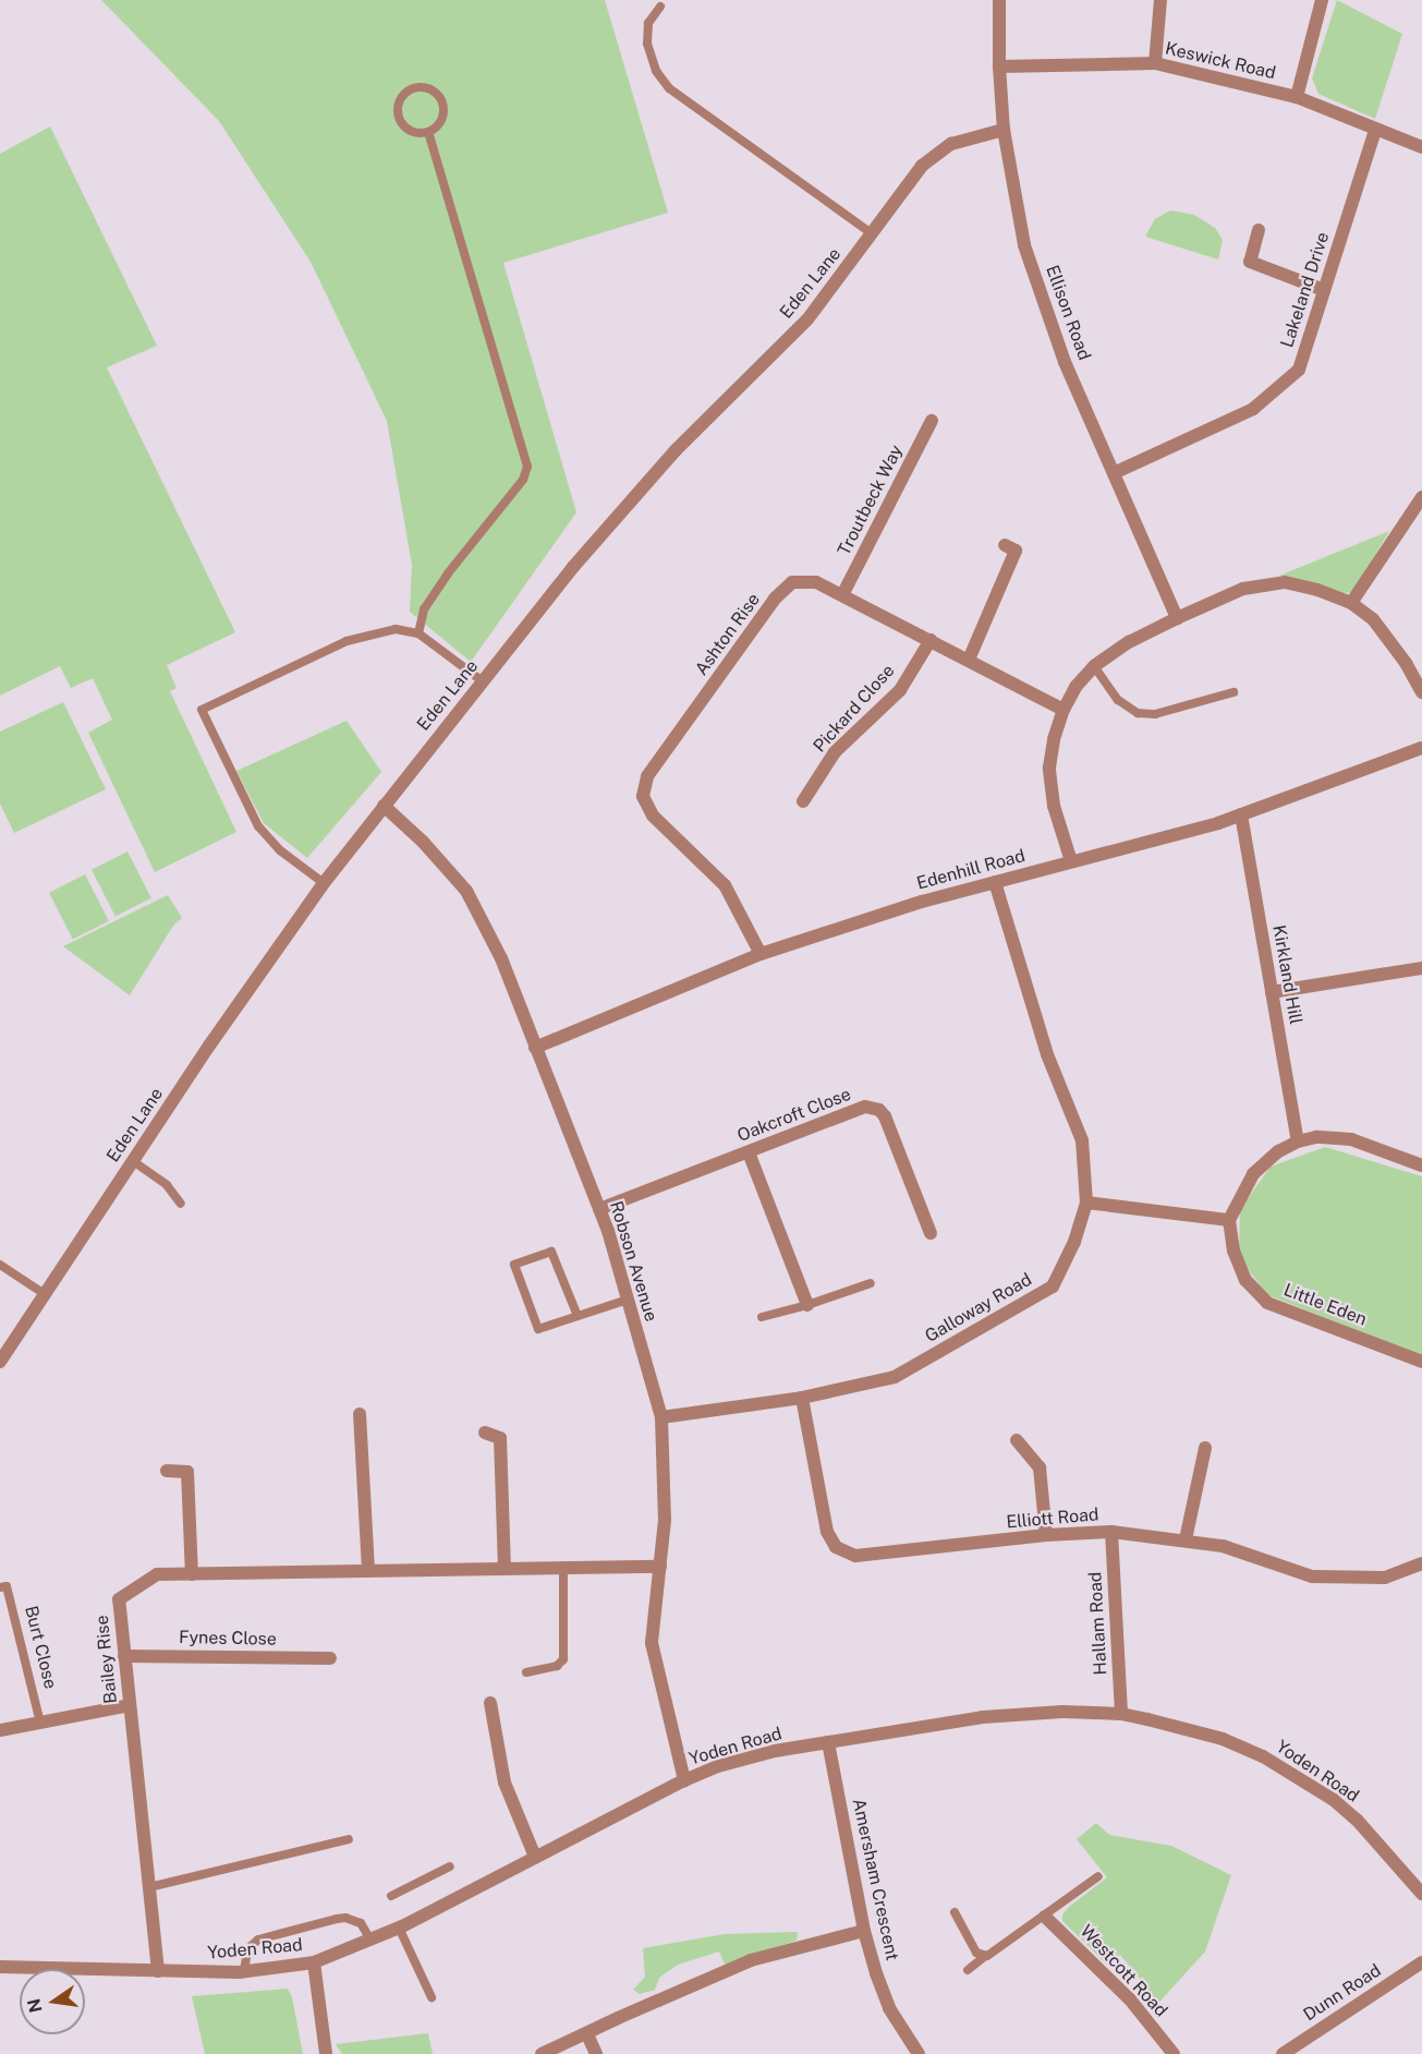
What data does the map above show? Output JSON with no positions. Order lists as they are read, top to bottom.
{
  "streets": {
    "street": [
      "Keswick Road",
      "Eden Lane",
      "Lakeland Drive",
      "Ellison Road",
      "Troutbeck Way",
      "Ashton Rise",
      "Pickard Close",
      "Edenhill Road",
      "Kirkland Hill",
      "Oakcroft Close",
      "Robson Avenue",
      "Little Eden",
      "Galloway Road",
      "Elliott Road",
      "Hallam Road",
      "Fynes Close",
      "Bailey Rise",
      "Yoden Road",
      "Amersham Crescent",
      "Westcott Road",
      "Dunn Road"
    ],
    "lane": ["Burt Close"]
  },
  "crossings": [
    ["Keswick Road", "Lakeland Drive"],
    ["Keswick Road", "Ellison Road"],
    ["Eden Lane", "Ellison Road"],
    ["Eden Lane", "Robson Avenue"],
    ["Lakeland Drive", "Ellison Road"],
    ["Troutbeck Way", "Ashton Rise"],
    ["Ashton Rise", "Pickard Close"],
    ["Ashton Rise", "Edenhill Road"],
    ["Edenhill Road", "Kirkland Hill"],
    ["Edenhill Road", "Robson Avenue"],
    ["Edenhill Road", "Galloway Road"],
    ["Oakcroft Close", "Robson Avenue"],
    ["Robson Avenue", "Galloway Road"],
    ["Robson Avenue", "Bailey Rise"],
    ["Robson Avenue", "Yoden Road"],
    ["Galloway Road", "Elliott Road"],
    ["Elliott Road", "Hallam Road"],
    ["Hallam Road", "Yoden Road"],
    ["Fynes Close", "Bailey Rise"],
    ["Bailey Rise", "Yoden Road"],
    ["Yoden Road", "Amersham Crescent"]
  ],
  "north": "left"
}
